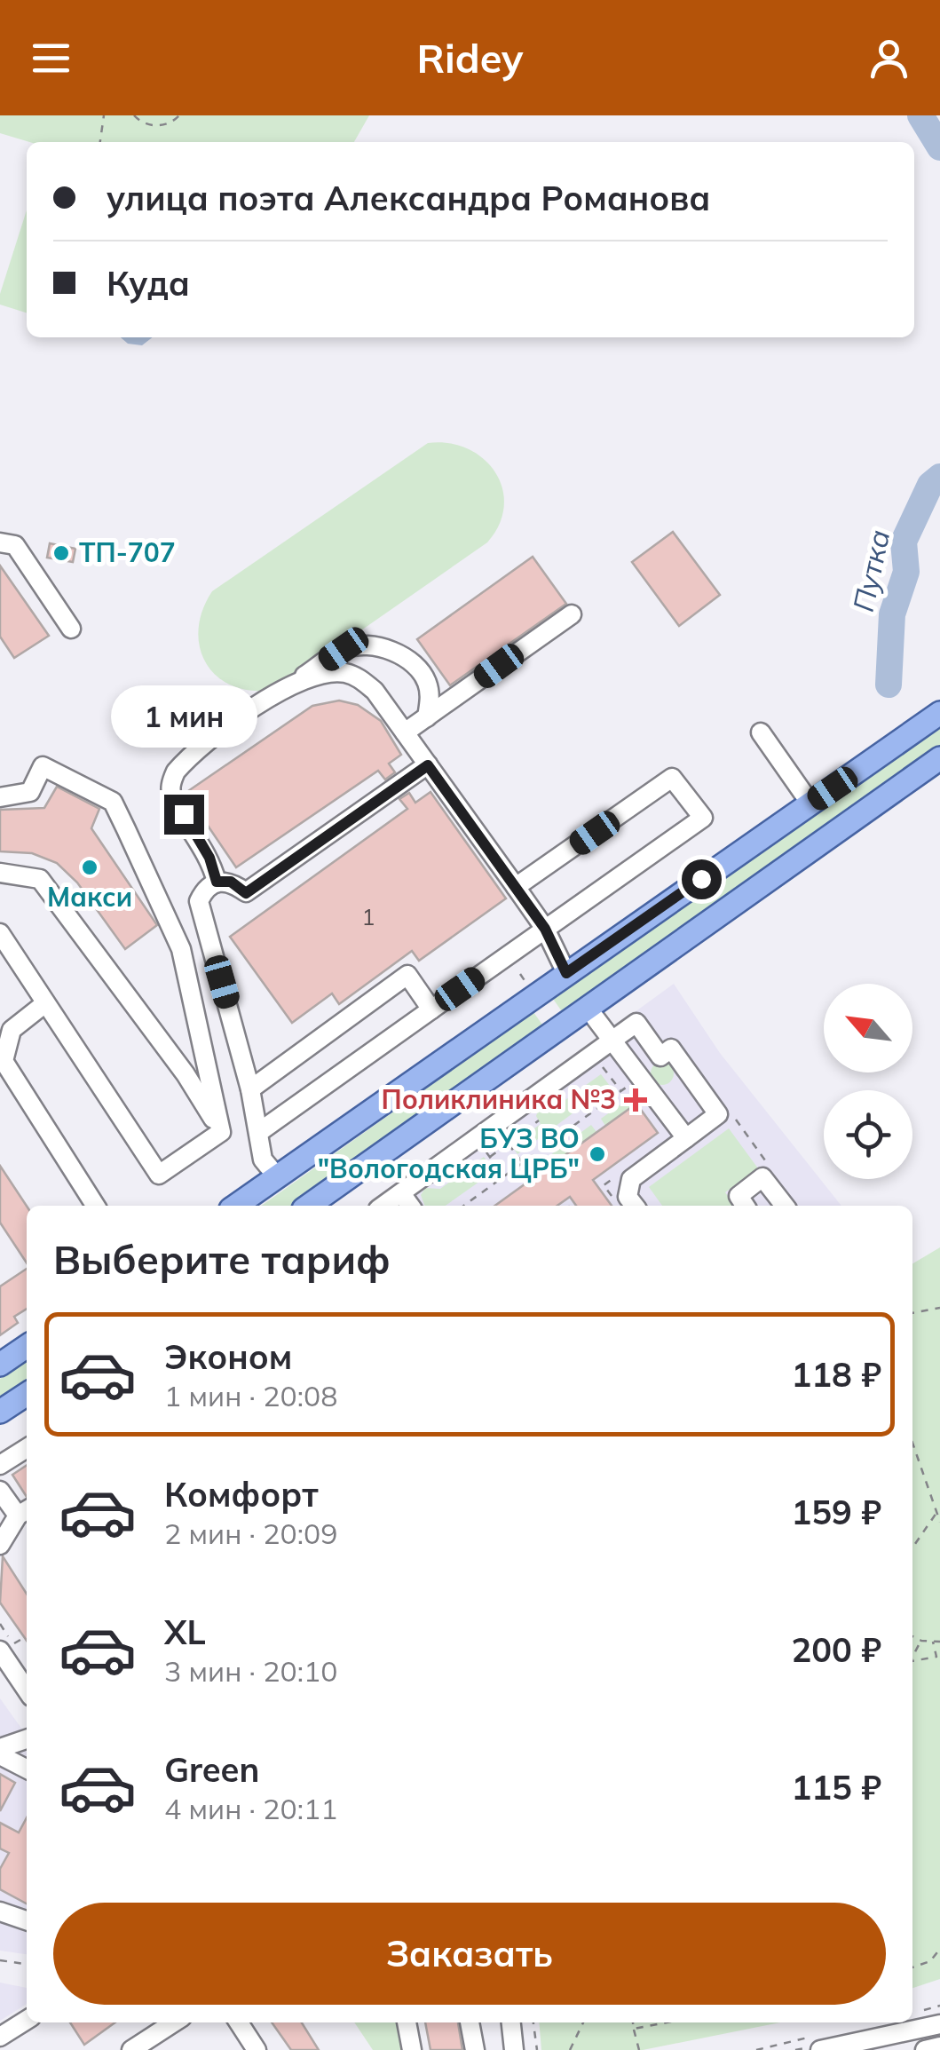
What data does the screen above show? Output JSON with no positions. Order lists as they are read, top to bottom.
{
  "water": ["Путка"],
  "places": {
    "other": ["ТП-707", "Макси", "БУЗ ВО \"Вологодская ЦРБ\""],
    "health": ["Поликлиника №3"]
  },
  "house_numbers": ["1"],
  "north": "top left",
  "page": {
    "header": "Ridey",
    "banner": ["улица поэта Александра Романова", "Куда"],
    "bubble": "1 мин",
    "heading": "Выберите тариф",
    "list": [
      {
        "name": "Эконом",
        "note": "1 мин · 20:08",
        "value": "118 ₽"
      },
      {
        "name": "Комфорт",
        "note": "2 мин · 20:09",
        "value": "159 ₽"
      },
      {
        "name": "XL",
        "note": "3 мин · 20:10",
        "value": "200 ₽"
      },
      {
        "name": "Green",
        "note": "4 мин · 20:11",
        "value": "115 ₽"
      }
    ],
    "buttons": "Заказать"
  }
}
